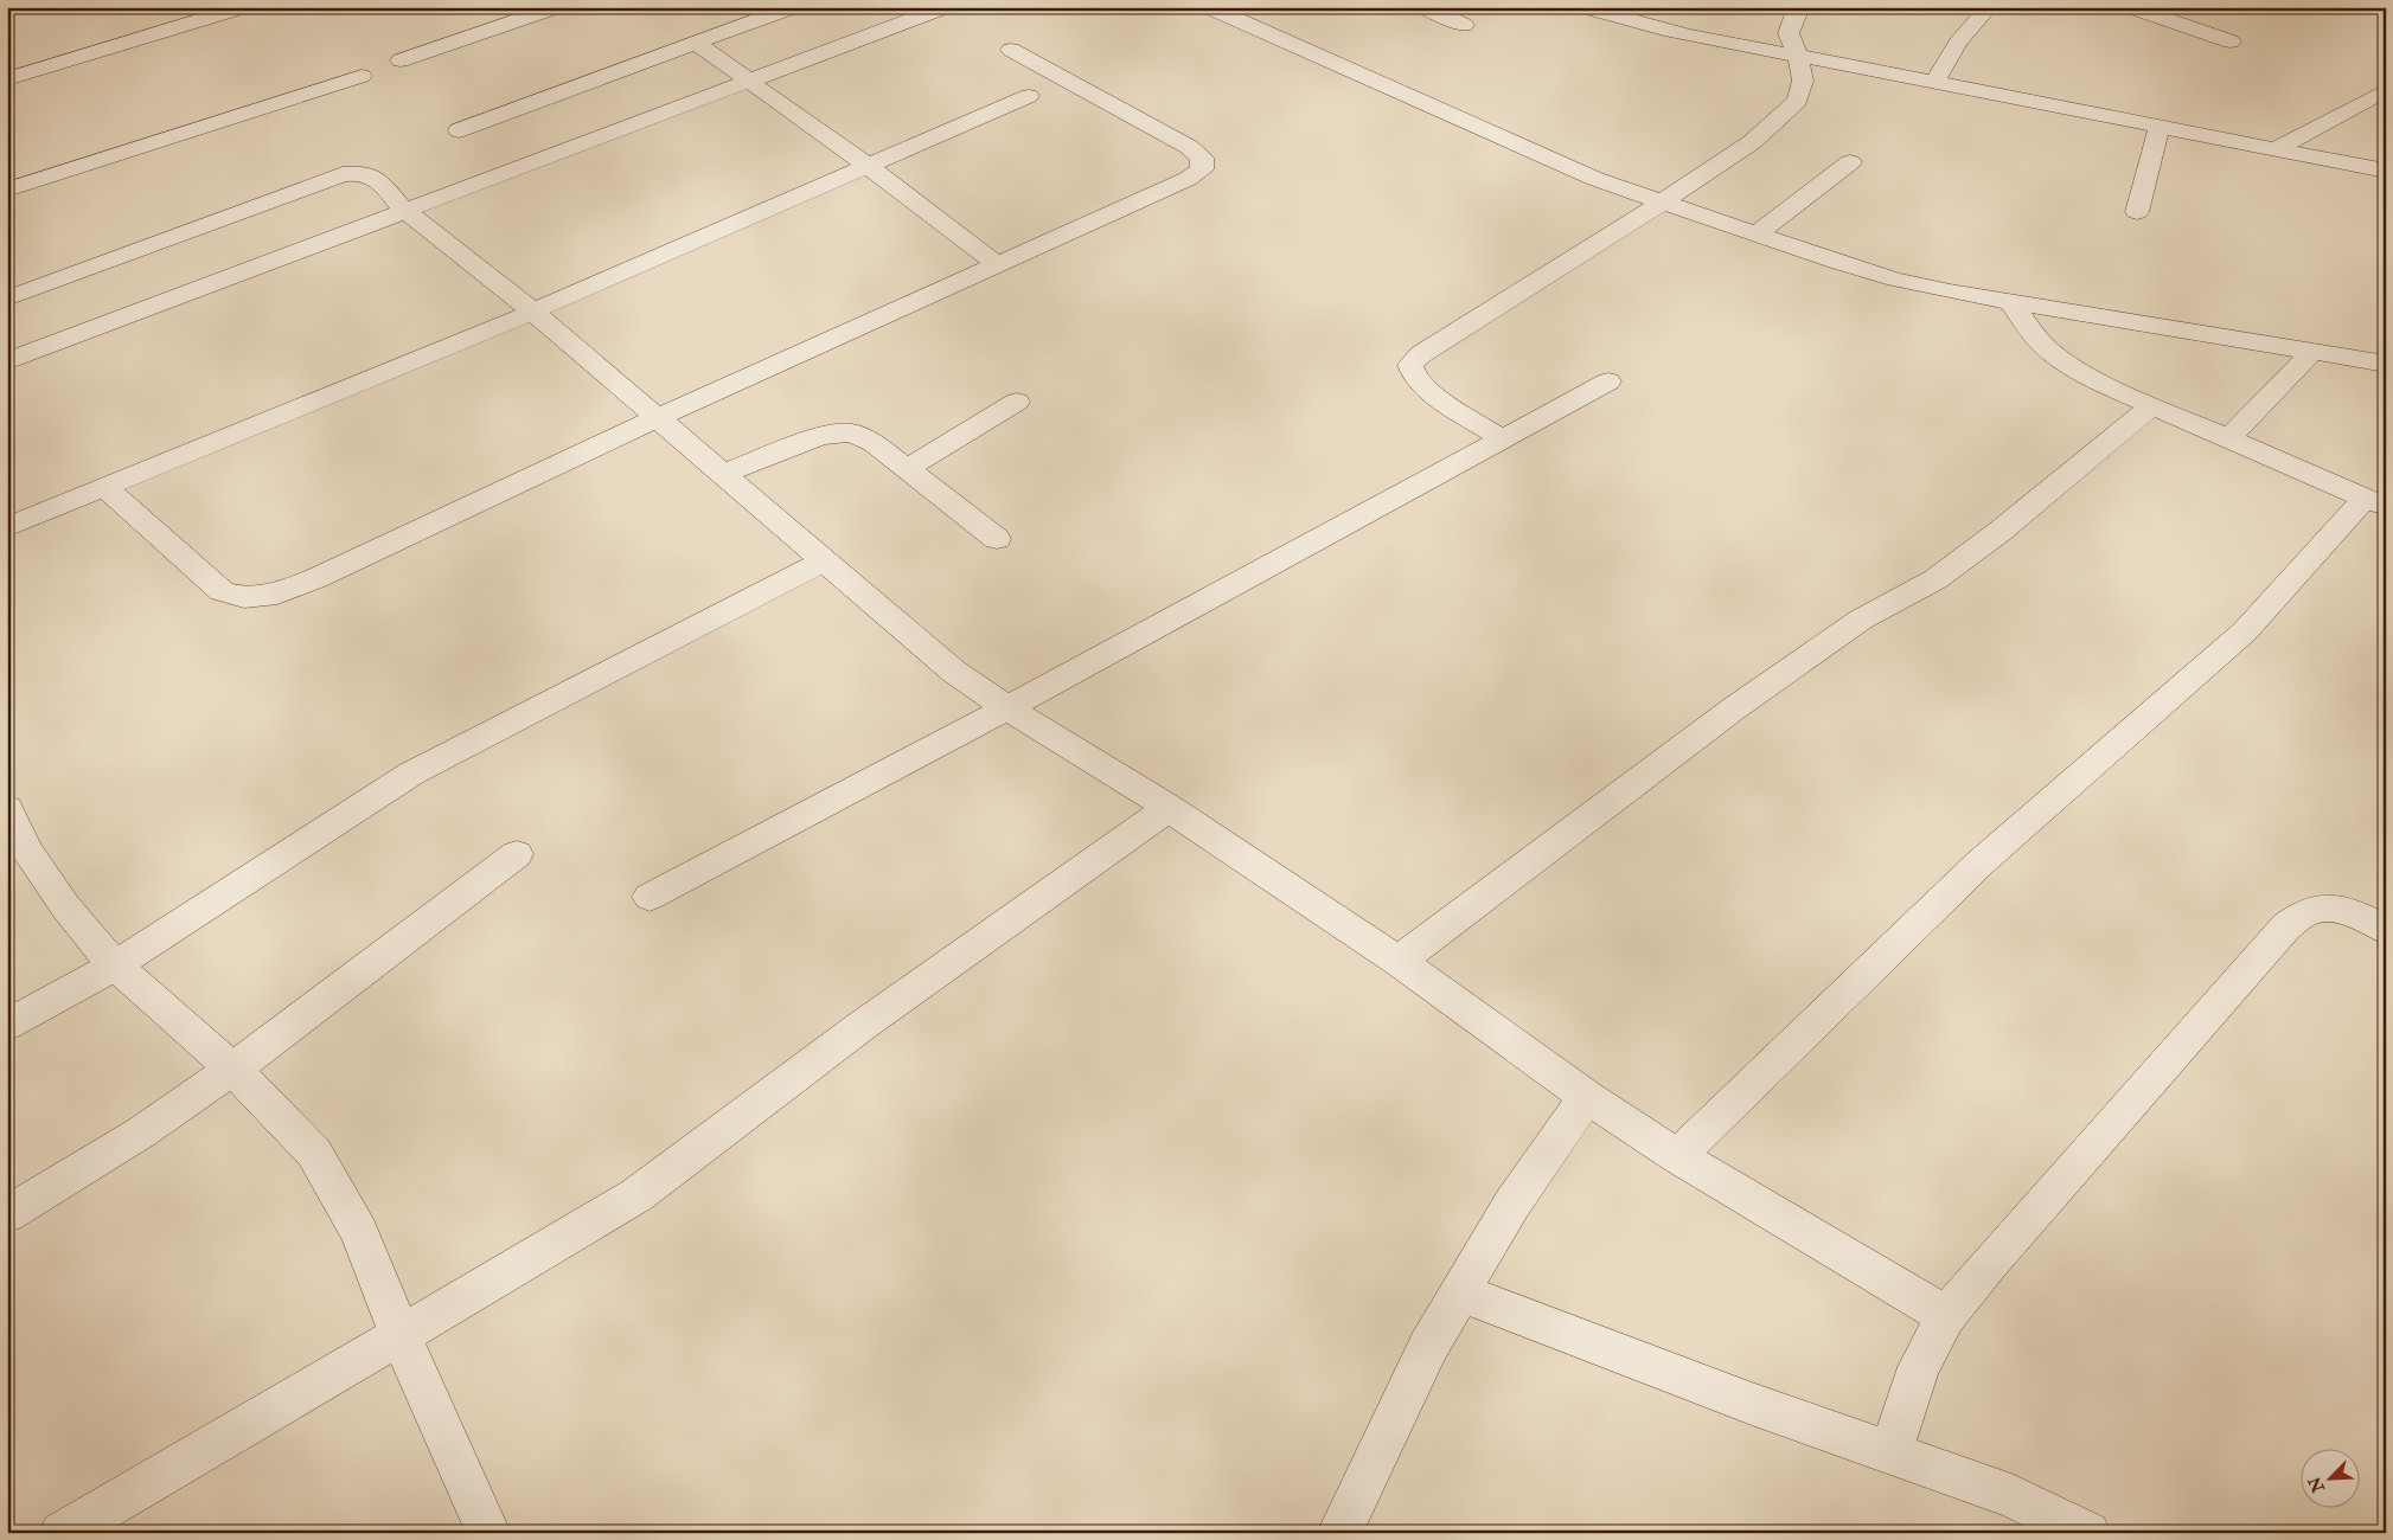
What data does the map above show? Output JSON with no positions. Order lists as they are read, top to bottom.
{
  "north": "bottom left"
}
